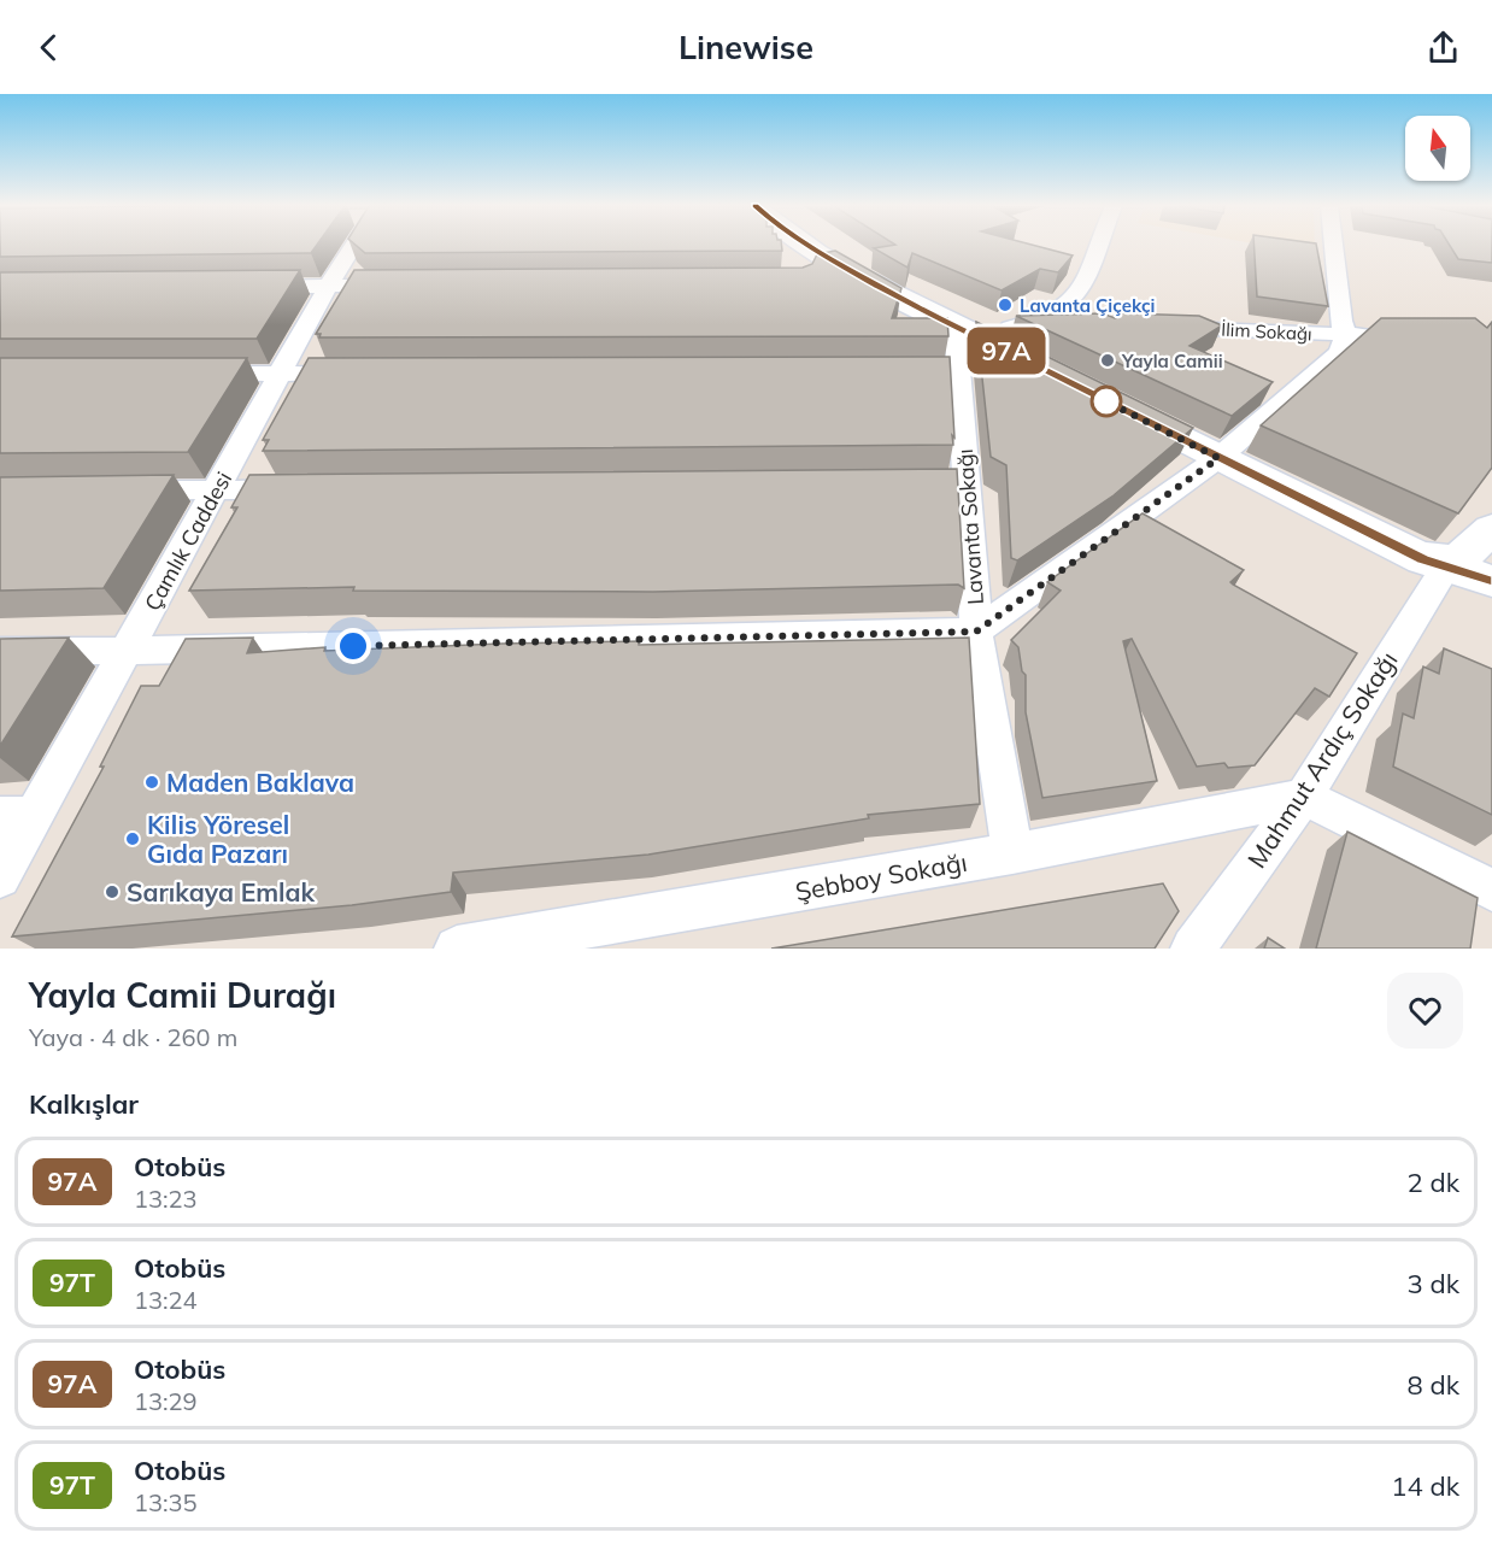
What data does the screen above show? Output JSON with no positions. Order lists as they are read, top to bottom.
{
  "streets": {
    "street": [
      "İlim Sokağı",
      "Lavanta Sokağı",
      "Çamlık Caddesi",
      "Mahmut Ardıç Sokağı",
      "Şebboy Sokağı"
    ]
  },
  "crossings": [
    ["Lavanta Sokağı", "Şebboy Sokağı"],
    ["Mahmut Ardıç Sokağı", "Şebboy Sokağı"]
  ],
  "places": [
    "Lavanta Çiçekçi",
    "Yayla Camii",
    "Maden Baklava",
    "Kilis Yöresel Gıda Pazarı",
    "Sarıkaya Emlak"
  ],
  "lines": ["bus line 97A"],
  "north": "top",
  "page": {
    "header": "Linewise",
    "on_map": "97A",
    "heading": [
      ["Yayla Camii Durağı", "Yaya · 4 dk · 260 m"],
      "Kalkışlar"
    ],
    "list": [
      {
        "mark": "97A",
        "name": "Otobüs",
        "note": "13:23",
        "value": "2 dk"
      },
      {
        "mark": "97T",
        "name": "Otobüs",
        "note": "13:24",
        "value": "3 dk"
      },
      {
        "mark": "97A",
        "name": "Otobüs",
        "note": "13:29",
        "value": "8 dk"
      },
      {
        "mark": "97T",
        "name": "Otobüs",
        "note": "13:35",
        "value": "14 dk"
      }
    ]
  }
}
